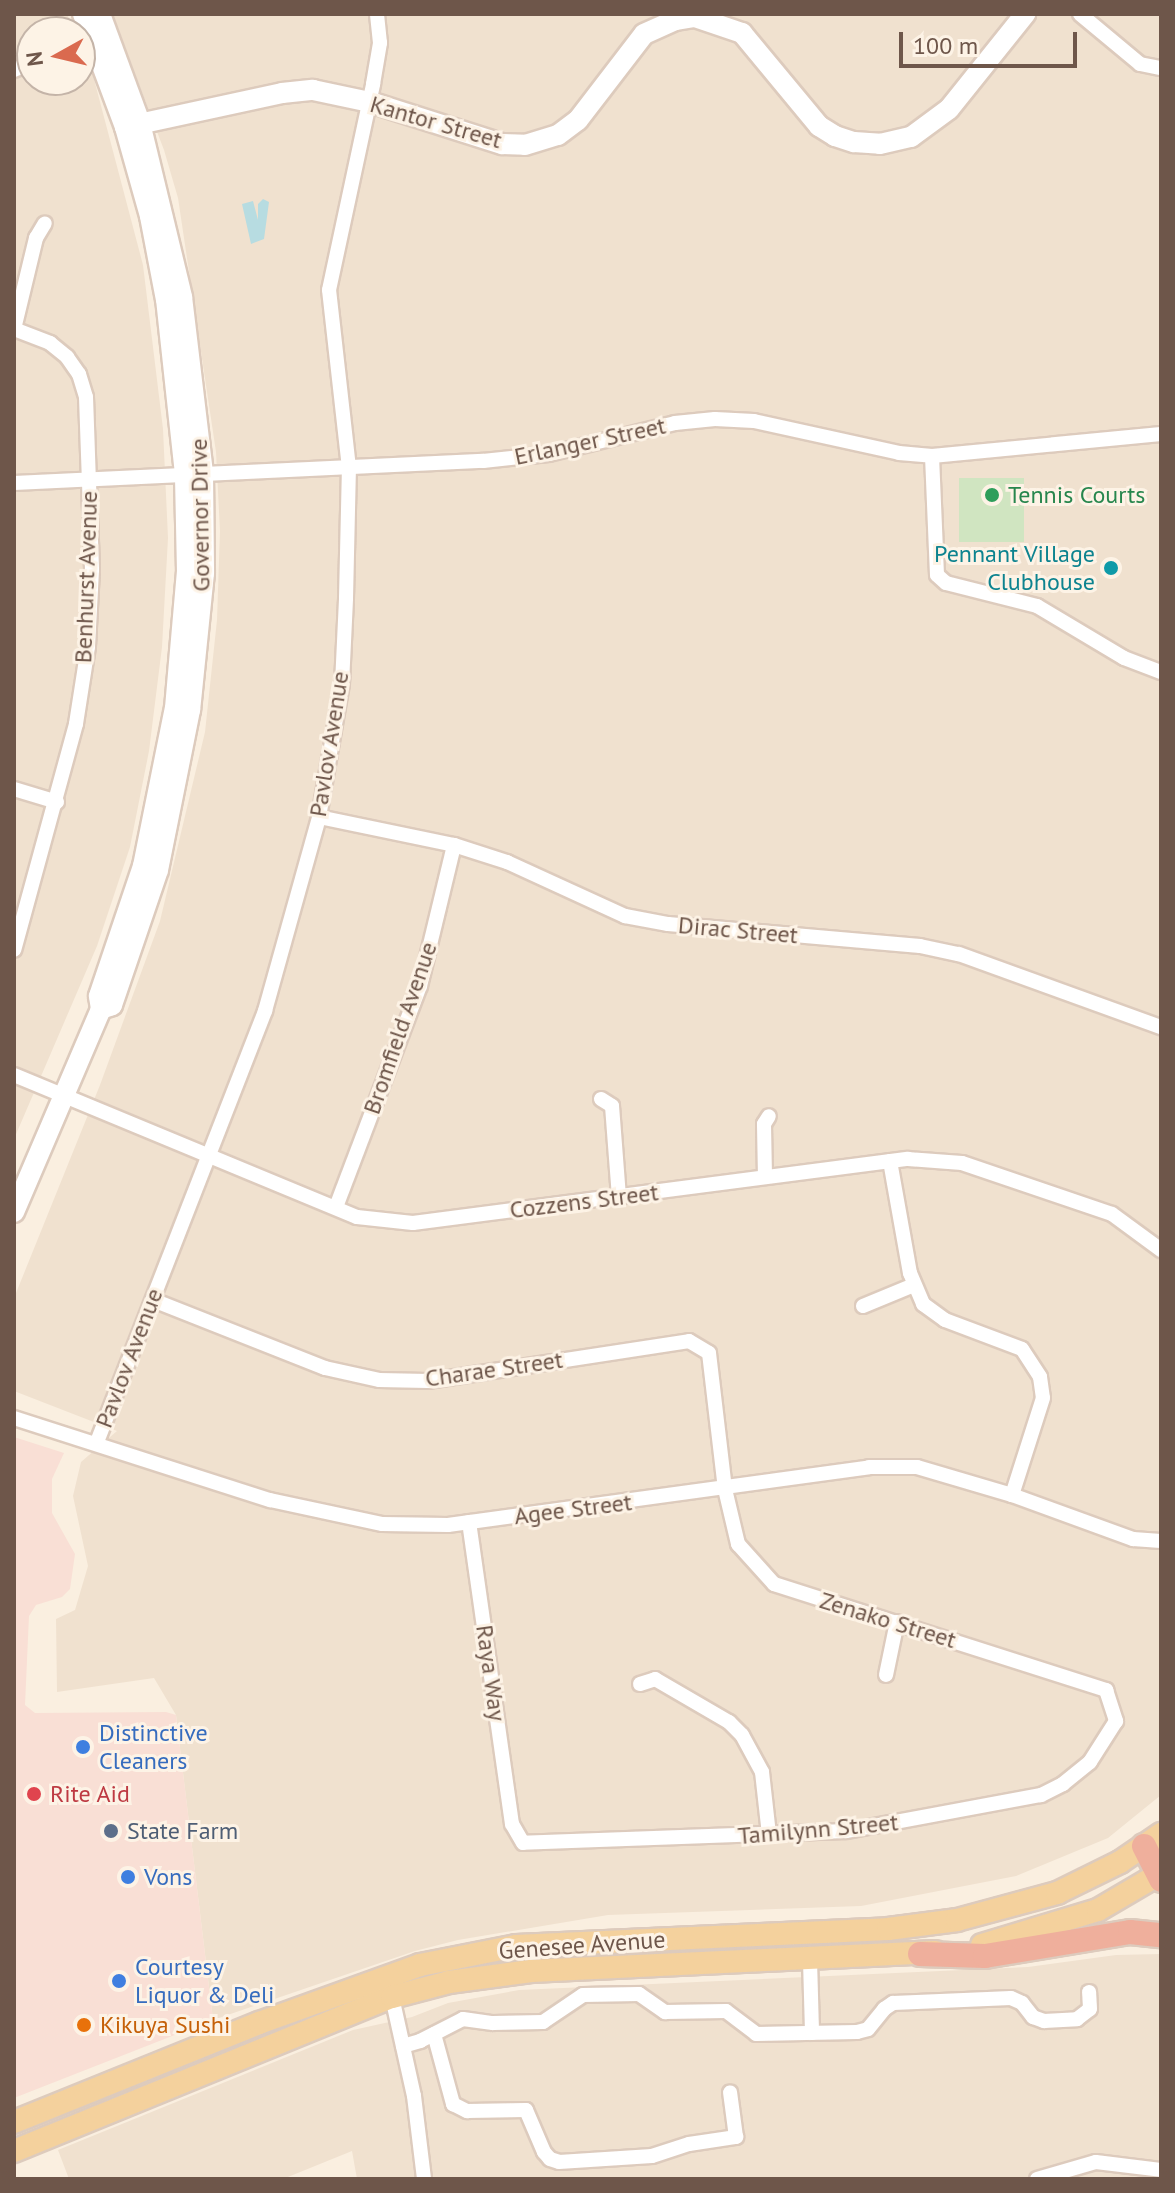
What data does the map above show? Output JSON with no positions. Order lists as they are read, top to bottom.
{
  "streets": {
    "main road": ["Kantor Street", "Governor Drive", "Genesee Avenue"],
    "street": [
      "Erlanger Street",
      "Benhurst Avenue",
      "Pavlov Avenue",
      "Dirac Street",
      "Bromfield Avenue",
      "Cozzens Street",
      "Charae Street",
      "Agee Street",
      "Zenako Street",
      "Raya Way",
      "Tamilynn Street"
    ]
  },
  "crossings": [
    ["Kantor Street", "Governor Drive"],
    ["Kantor Street", "Pavlov Avenue"],
    ["Erlanger Street", "Governor Drive"],
    ["Erlanger Street", "Benhurst Avenue"],
    ["Erlanger Street", "Pavlov Avenue"],
    ["Governor Drive", "Cozzens Street"],
    ["Pavlov Avenue", "Dirac Street"],
    ["Pavlov Avenue", "Cozzens Street"],
    ["Pavlov Avenue", "Charae Street"],
    ["Pavlov Avenue", "Agee Street"],
    ["Dirac Street", "Bromfield Avenue"],
    ["Bromfield Avenue", "Cozzens Street"],
    ["Charae Street", "Agee Street"],
    ["Charae Street", "Zenako Street"],
    ["Agee Street", "Zenako Street"],
    ["Agee Street", "Raya Way"],
    ["Zenako Street", "Tamilynn Street"],
    ["Raya Way", "Tamilynn Street"]
  ],
  "places": [
    "Tennis Courts",
    "Pennant Village Clubhouse",
    "Distinctive Cleaners",
    "Rite Aid",
    "State Farm",
    "Vons",
    "Courtesy Liquor & Deli",
    "Kikuya Sushi"
  ],
  "scale_bar": "100 m",
  "north": "left"
}
